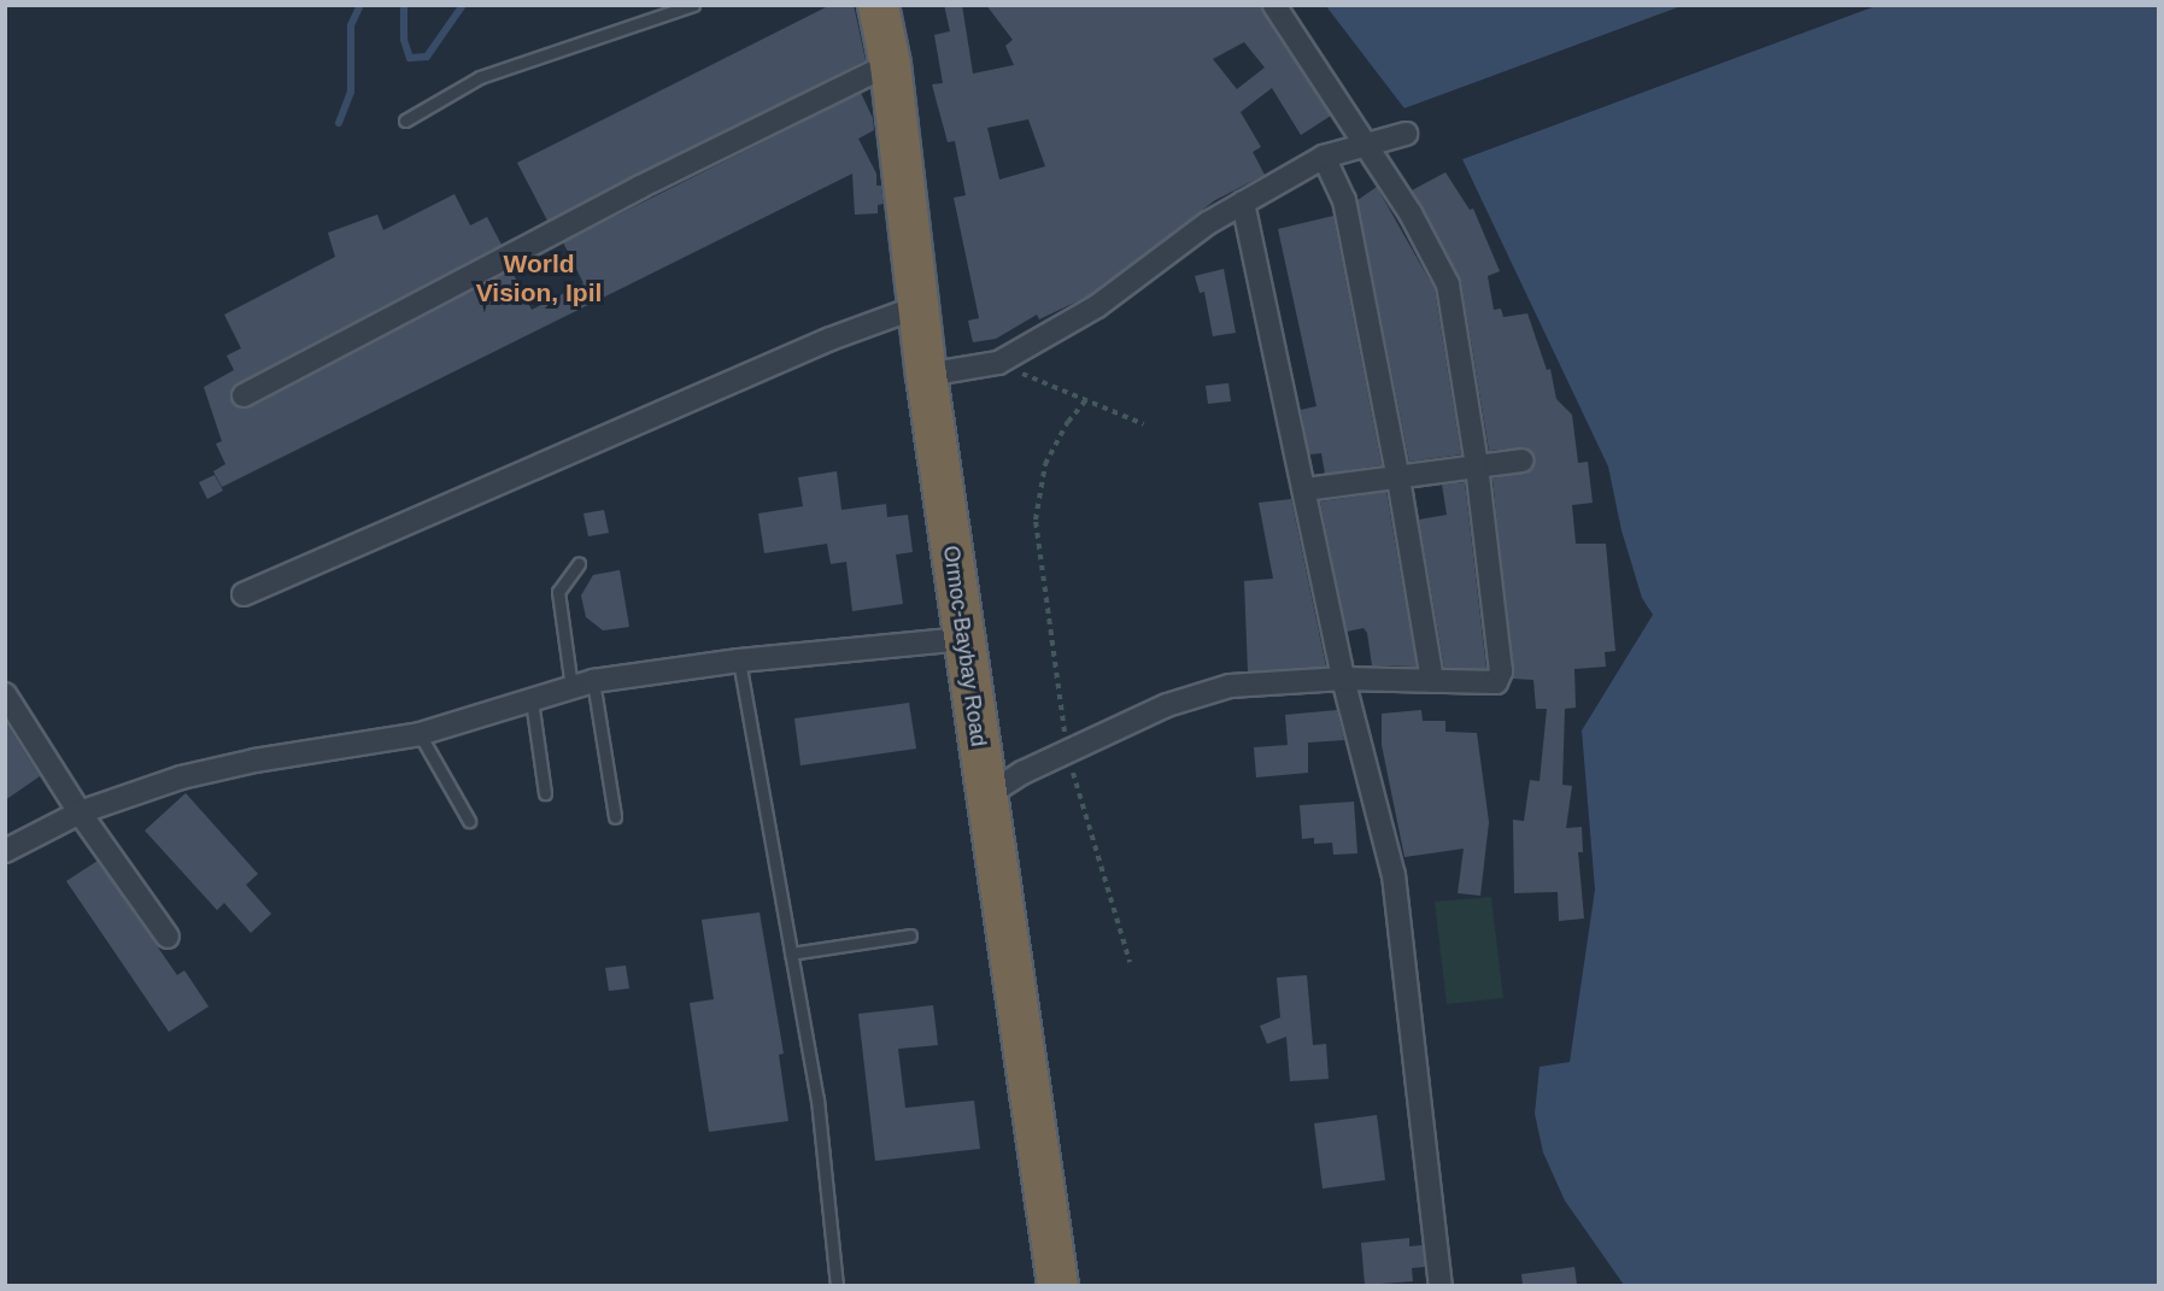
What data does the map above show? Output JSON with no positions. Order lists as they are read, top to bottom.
{
  "streets": {
    "highway": ["Ormoc-Baybay Road"]
  },
  "districts": ["World Vision, Ipil"]
}
